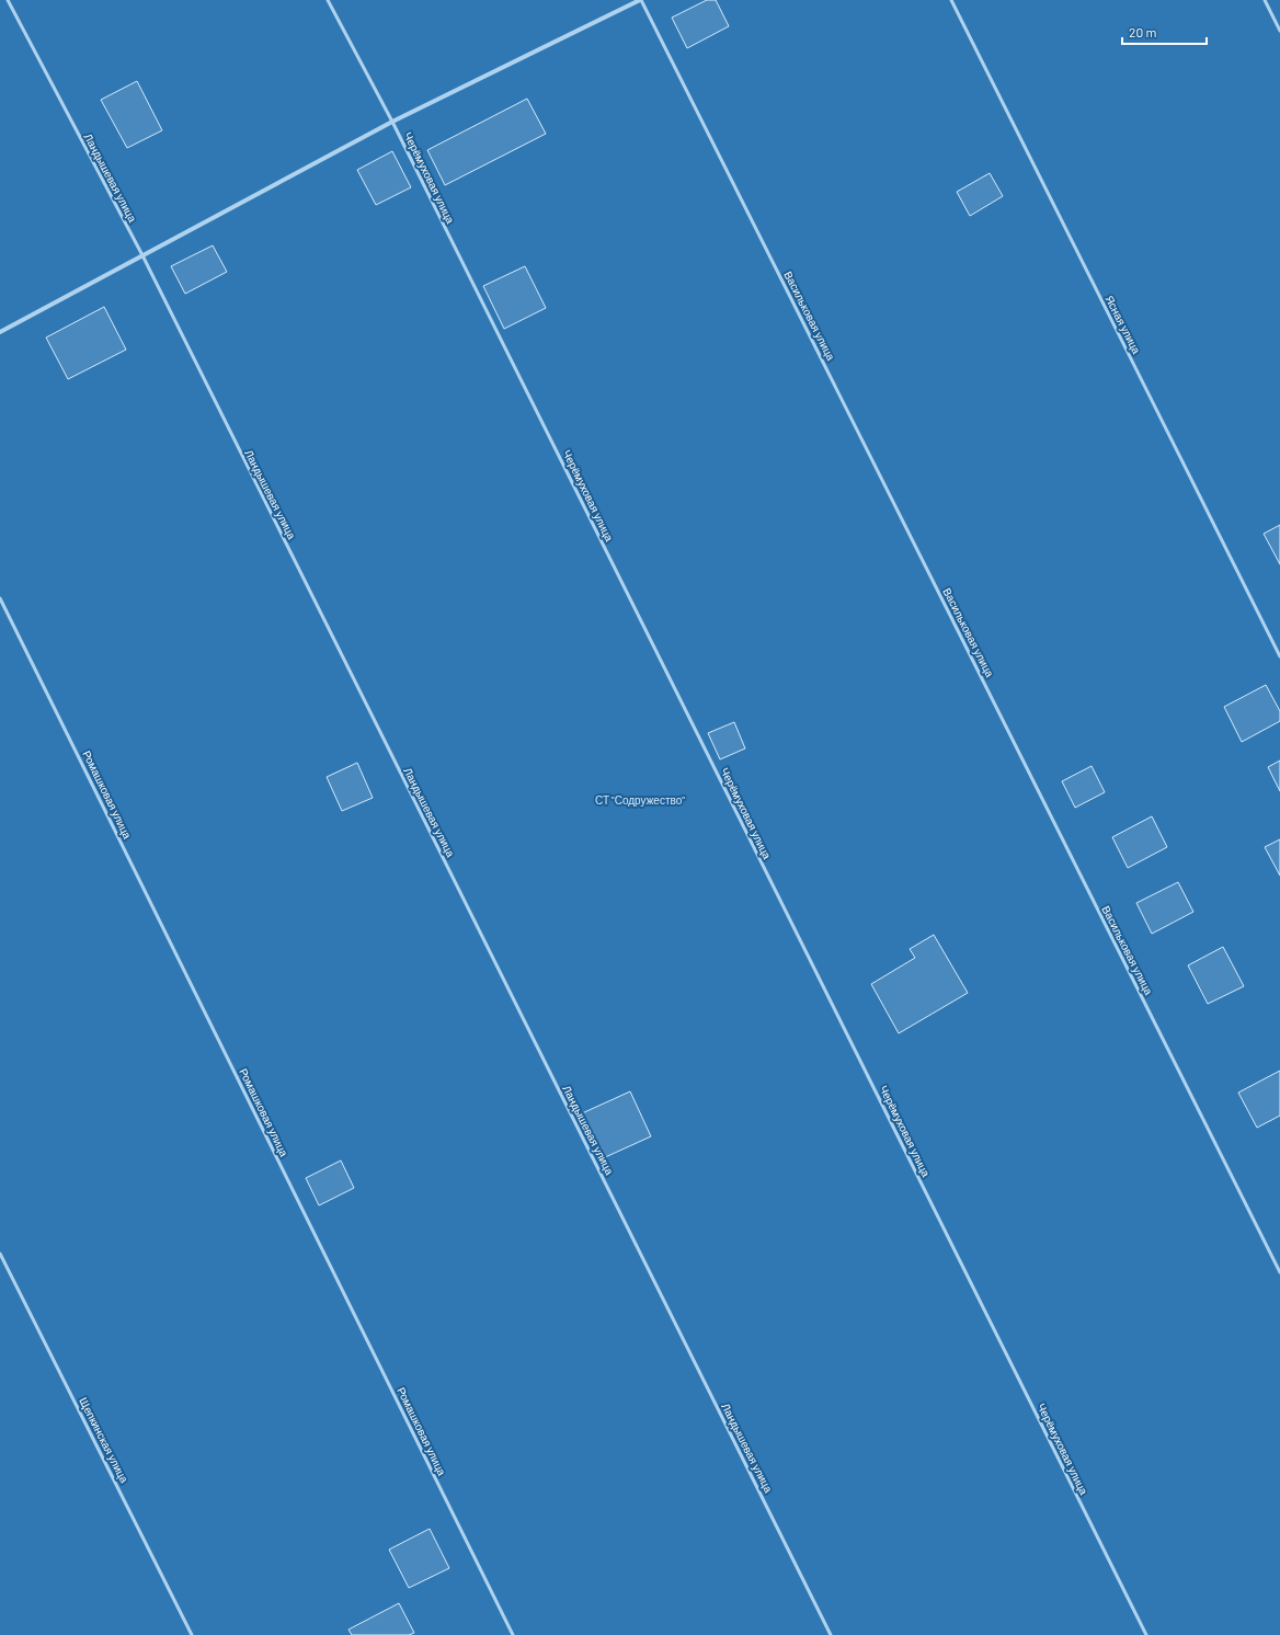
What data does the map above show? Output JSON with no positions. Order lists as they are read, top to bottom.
{
  "streets": {
    "lane": [
      "Ландышевая улица",
      "Черёмуховая улица",
      "Васильковая улица",
      "Ясная улица",
      "Ромашковая улица",
      "Щепкинская улица"
    ]
  },
  "parks": ["СТ \"Содружество\""],
  "scale_bar": "20 m"
}
